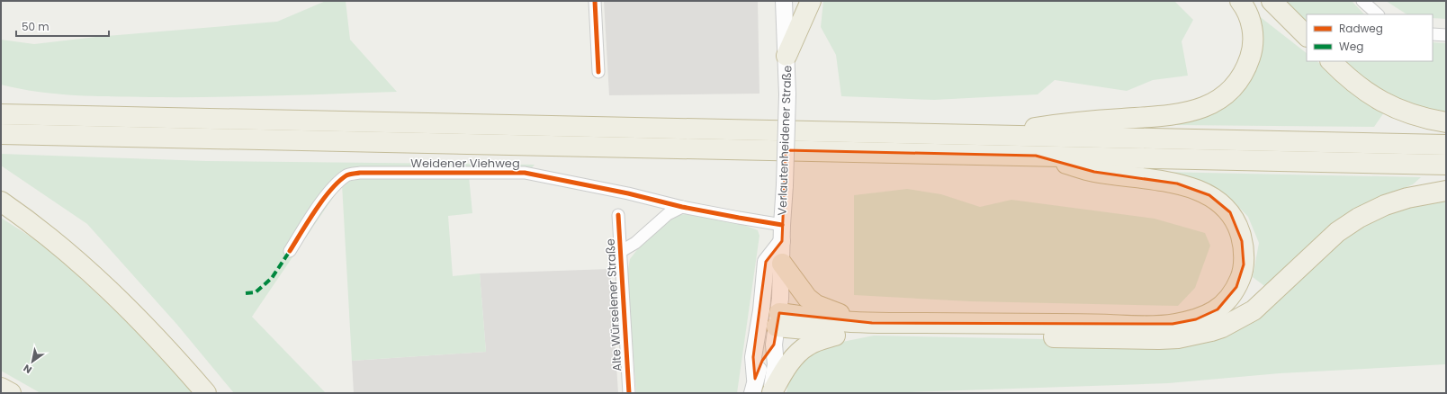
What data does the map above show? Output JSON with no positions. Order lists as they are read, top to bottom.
{
  "streets": {
    "main road": ["Verlautenheidener Straße"],
    "street": ["Weidener Viehweg", "Alte Würselener Straße"]
  },
  "crossings": [
    ["Verlautenheidener Straße", "Weidener Viehweg"],
    ["Weidener Viehweg", "Alte Würselener Straße"]
  ],
  "legend": ["Radweg", "Weg"],
  "scale_bar": "50 m",
  "north": "bottom left"
}
